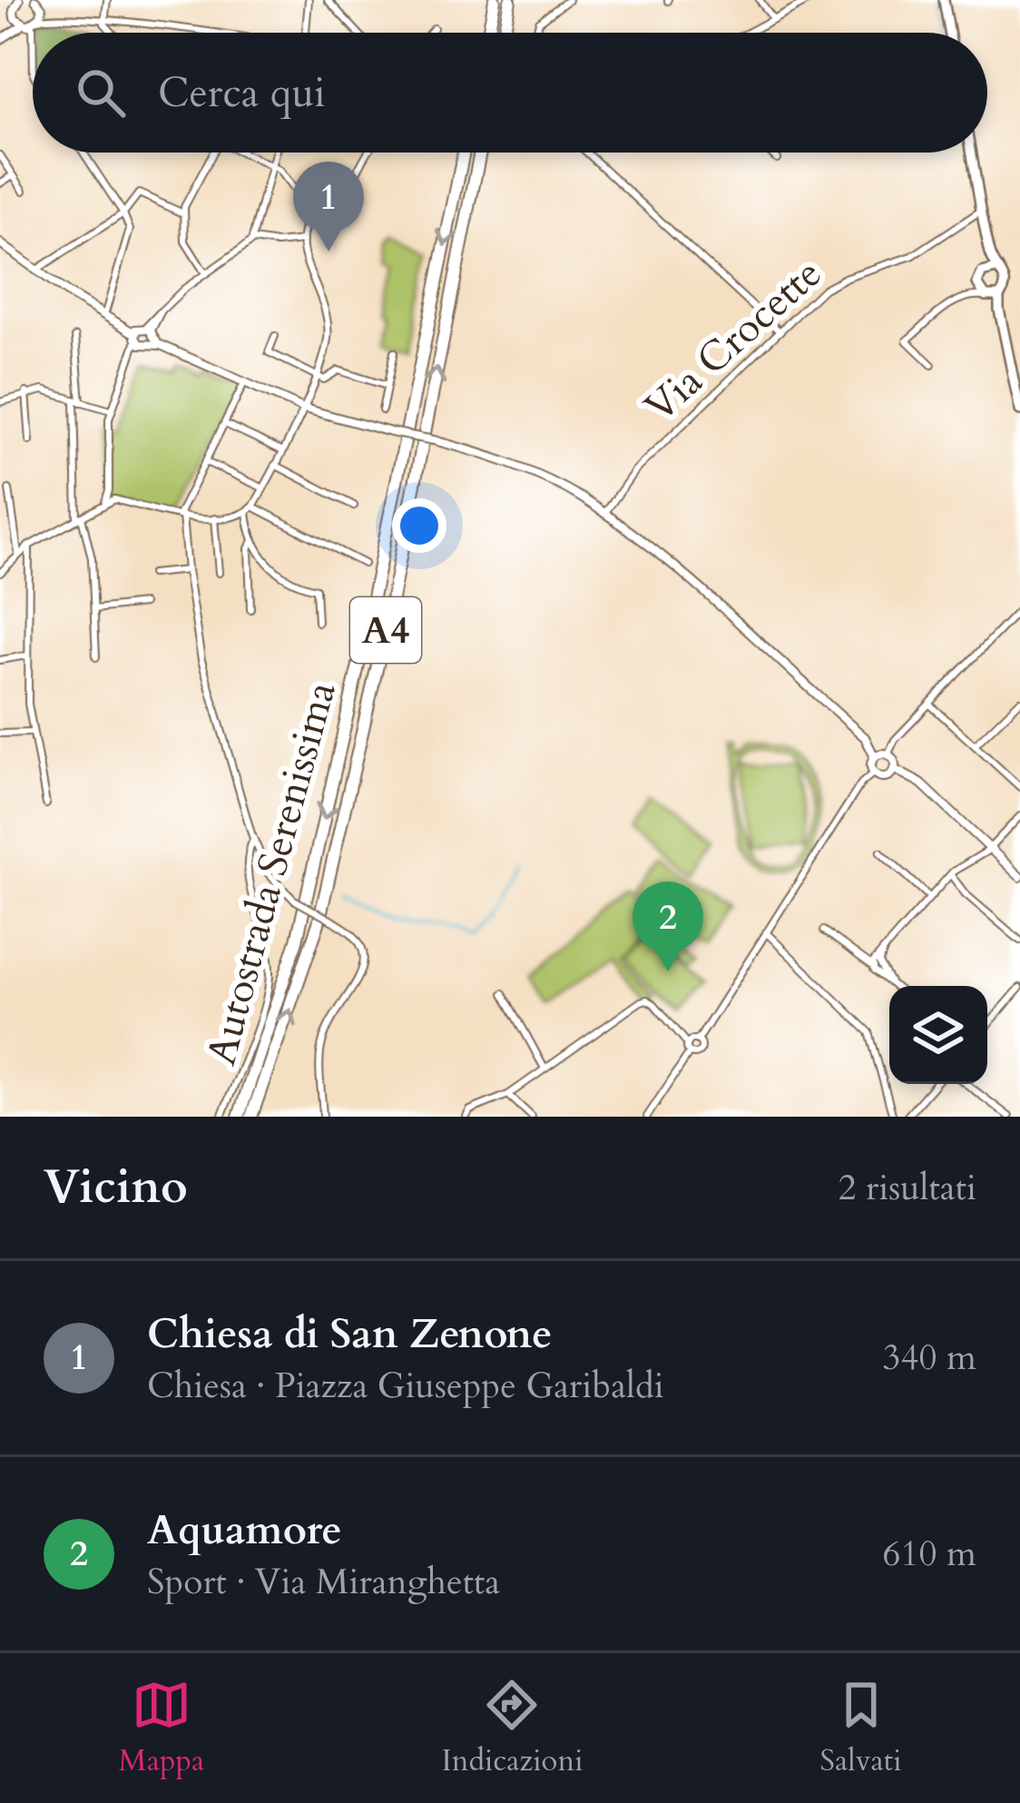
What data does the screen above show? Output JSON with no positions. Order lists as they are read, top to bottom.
{
  "streets": {
    "highway": ["A4", "Autostrada Serenissima"],
    "street": ["Via Crocette"]
  },
  "page": {
    "search": "Cerca qui",
    "pins": ["1", "2"],
    "heading": ["Vicino", "2 risultati"],
    "list": [
      {
        "mark": "1",
        "name": "Chiesa di San Zenone",
        "note": "Chiesa · Piazza Giuseppe Garibaldi",
        "value": "340 m"
      },
      {
        "mark": "2",
        "name": "Aquamore",
        "note": "Sport · Via Miranghetta",
        "value": "610 m"
      }
    ],
    "nav": ["Mappa", "Indicazioni", "Salvati"]
  }
}
